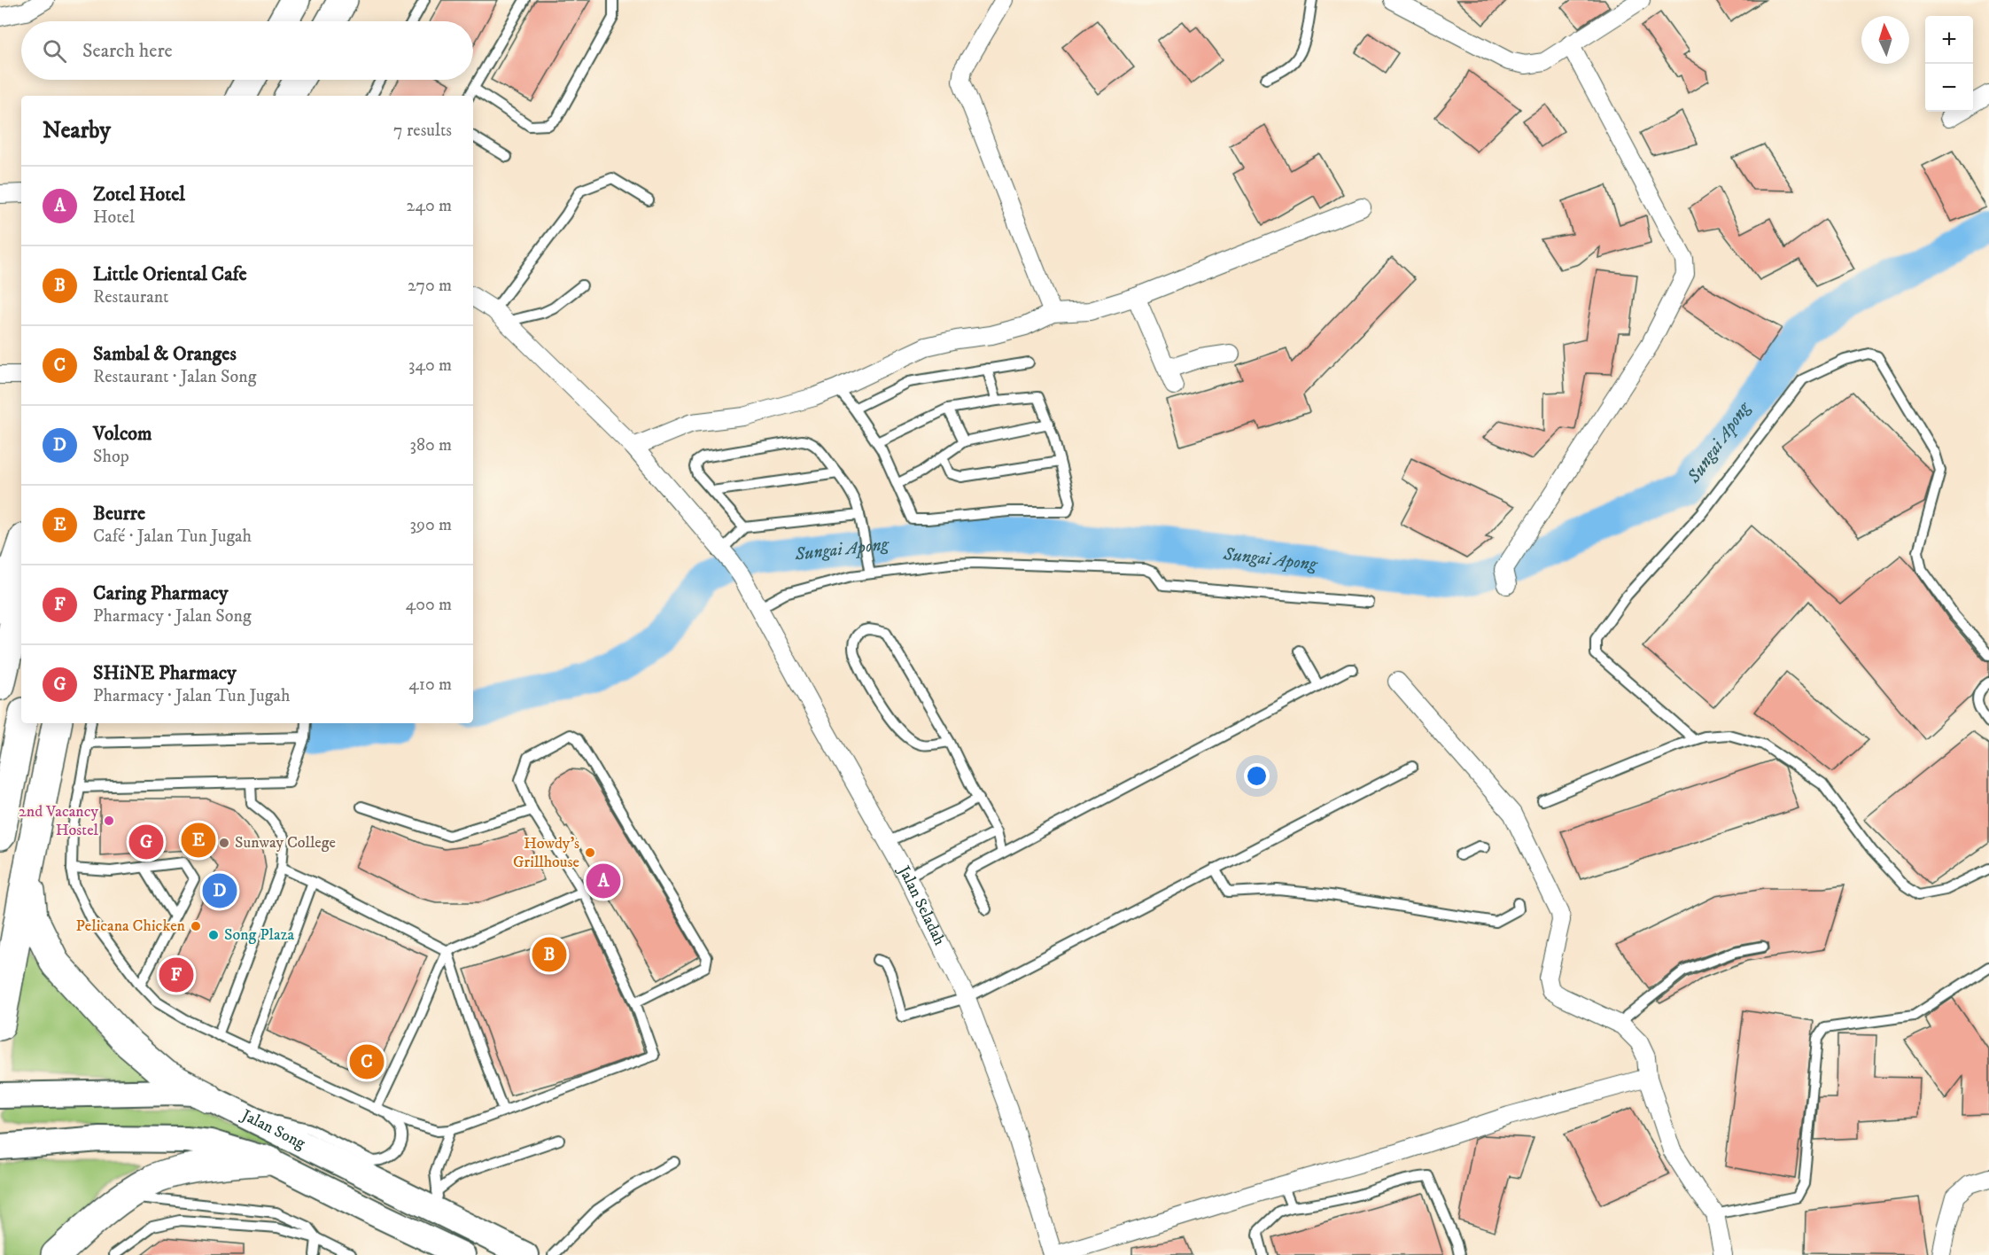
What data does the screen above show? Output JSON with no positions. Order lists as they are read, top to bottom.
{
  "streets": {
    "main road": ["Jalan Song"],
    "street": ["Jalan Seladah"]
  },
  "water": ["Sungai Apong"],
  "places": [
    "2nd Vacancy Hostel",
    "Sunway College",
    "Howdy's Grillhouse",
    "Pelicana Chicken",
    "Song Plaza"
  ],
  "north": "top",
  "page": {
    "map_buttons": ["+", "−"],
    "search": "Search here",
    "heading": ["Nearby", "7 results"],
    "list": [
      {
        "mark": "A",
        "name": "Zotel Hotel",
        "note": "Hotel",
        "value": "240 m"
      },
      {
        "mark": "B",
        "name": "Little Oriental Cafe",
        "note": "Restaurant",
        "value": "270 m"
      },
      {
        "mark": "C",
        "name": "Sambal & Oranges",
        "note": "Restaurant · Jalan Song",
        "value": "340 m"
      },
      {
        "mark": "D",
        "name": "Volcom",
        "note": "Shop",
        "value": "380 m"
      },
      {
        "mark": "E",
        "name": "Beurre",
        "note": "Café · Jalan Tun Jugah",
        "value": "390 m"
      },
      {
        "mark": "F",
        "name": "Caring Pharmacy",
        "note": "Pharmacy · Jalan Song",
        "value": "400 m"
      },
      {
        "mark": "G",
        "name": "SHiNE Pharmacy",
        "note": "Pharmacy · Jalan Tun Jugah",
        "value": "410 m"
      }
    ],
    "pins": [
      "E",
      "G",
      "A",
      "D",
      "B",
      "F",
      "C"
    ]
  }
}
